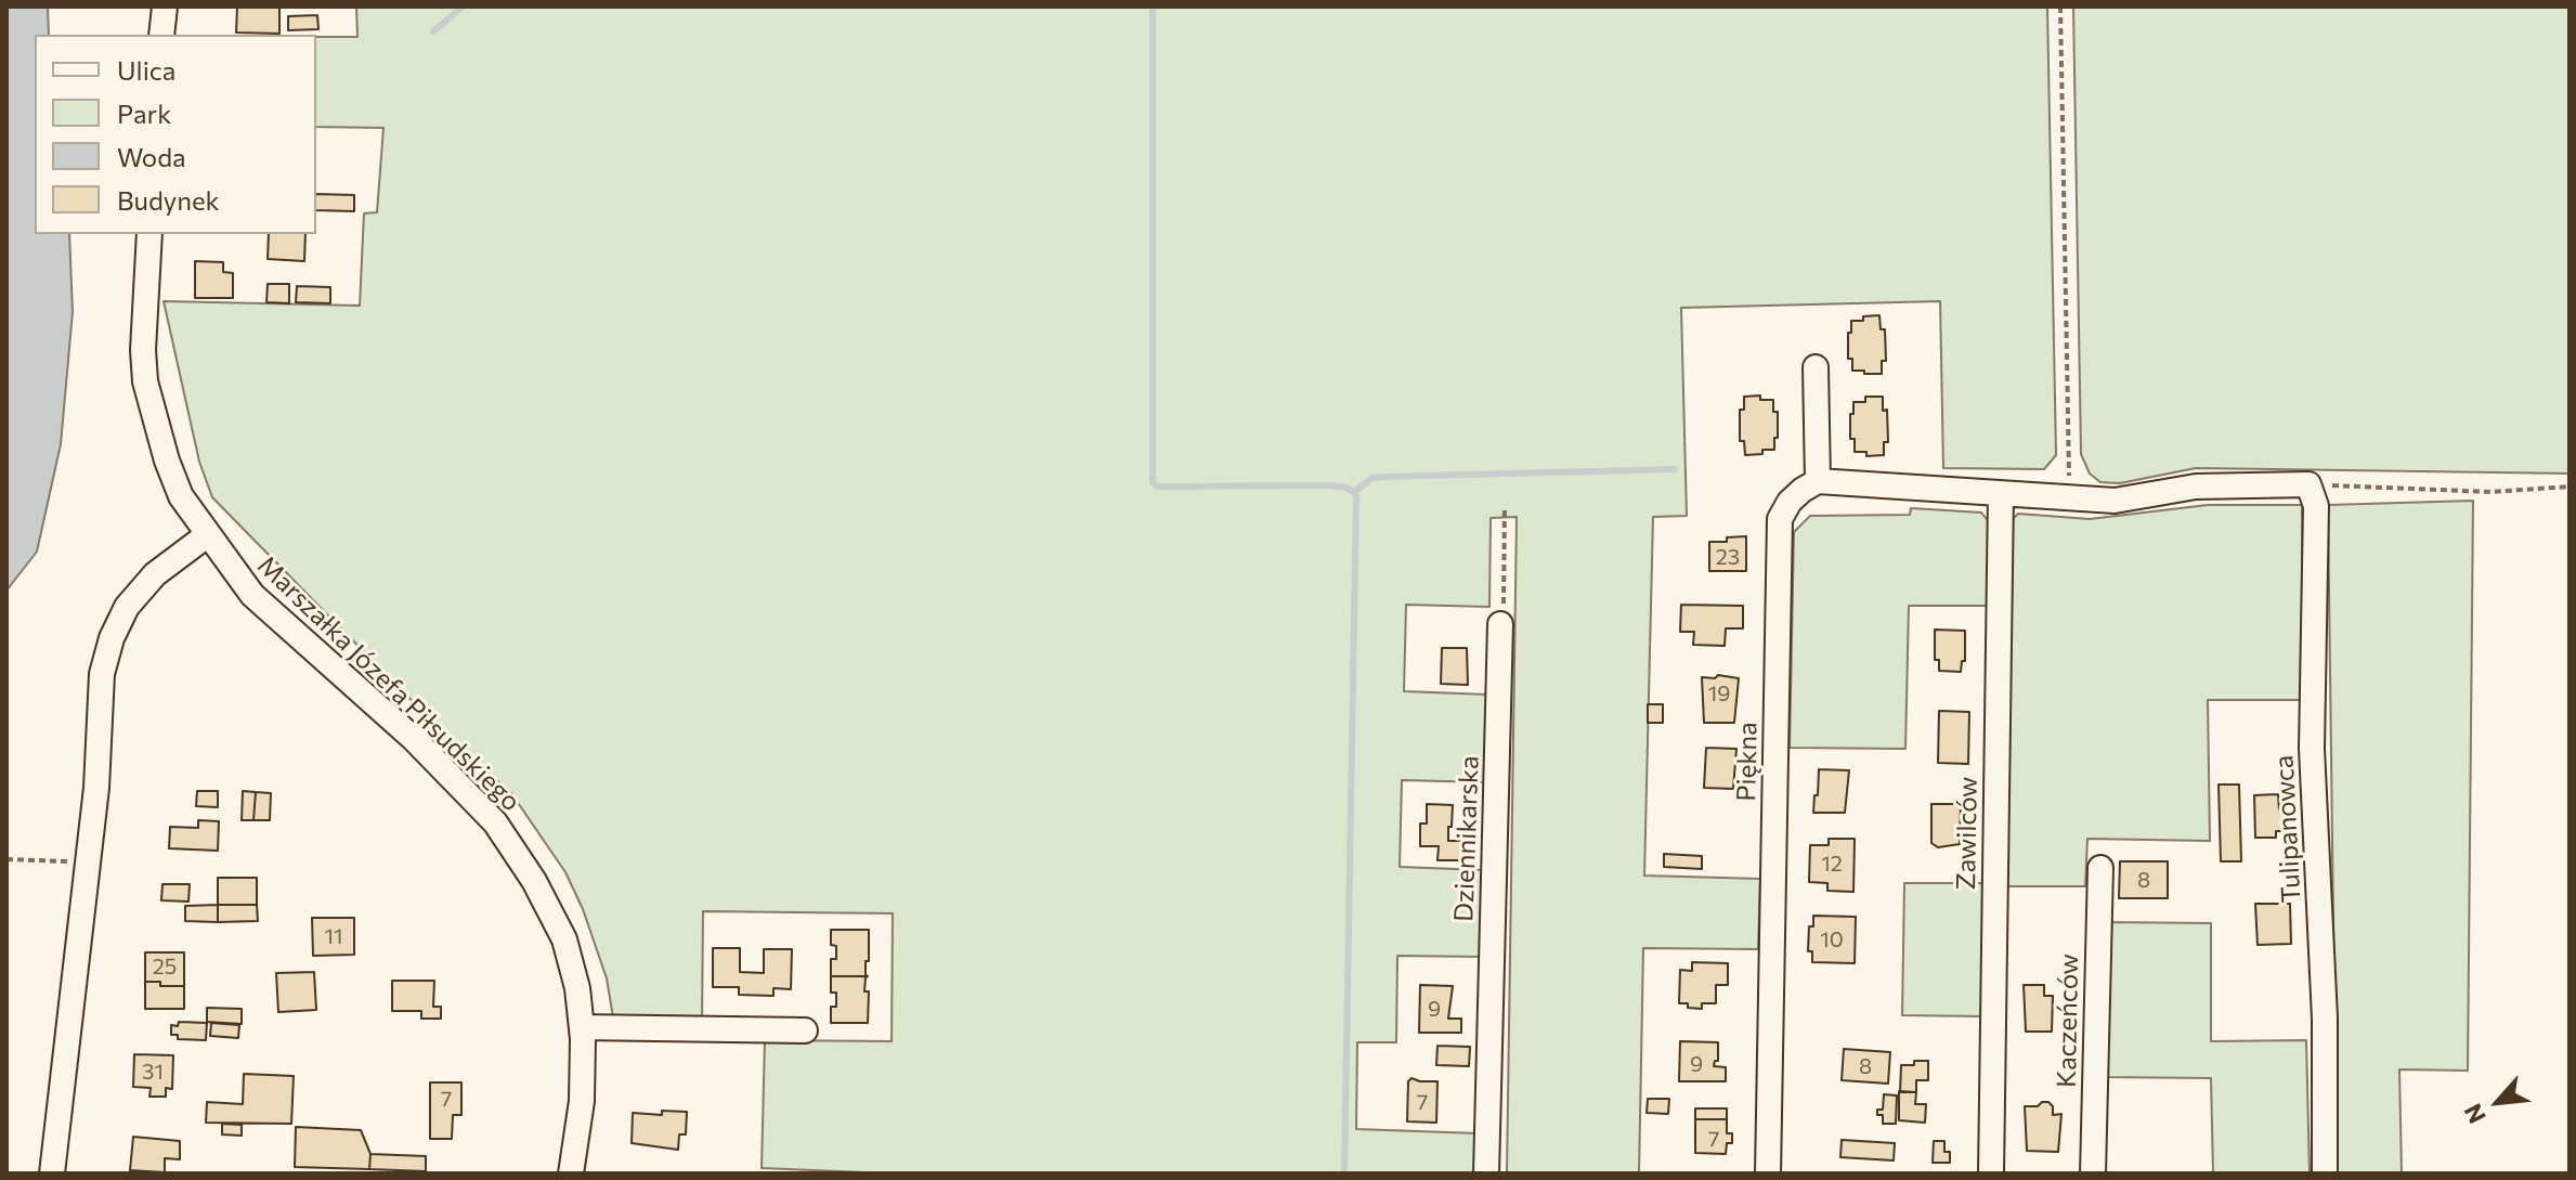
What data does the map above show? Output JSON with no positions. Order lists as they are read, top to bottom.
{
  "streets": {
    "street": [
      "Marszałka Józefa Piłsudskiego",
      "Piękna",
      "Tulipanowca",
      "Zawilców",
      "Dziennikarska",
      "Kaczeńców"
    ]
  },
  "house_numbers": [
    "23",
    "19",
    "12",
    "8",
    "11",
    "10",
    "25",
    "9",
    "9",
    "8",
    "31",
    "7",
    "7",
    "7"
  ],
  "legend": [
    "Ulica",
    "Park",
    "Woda",
    "Budynek"
  ],
  "north": "bottom left"
}
